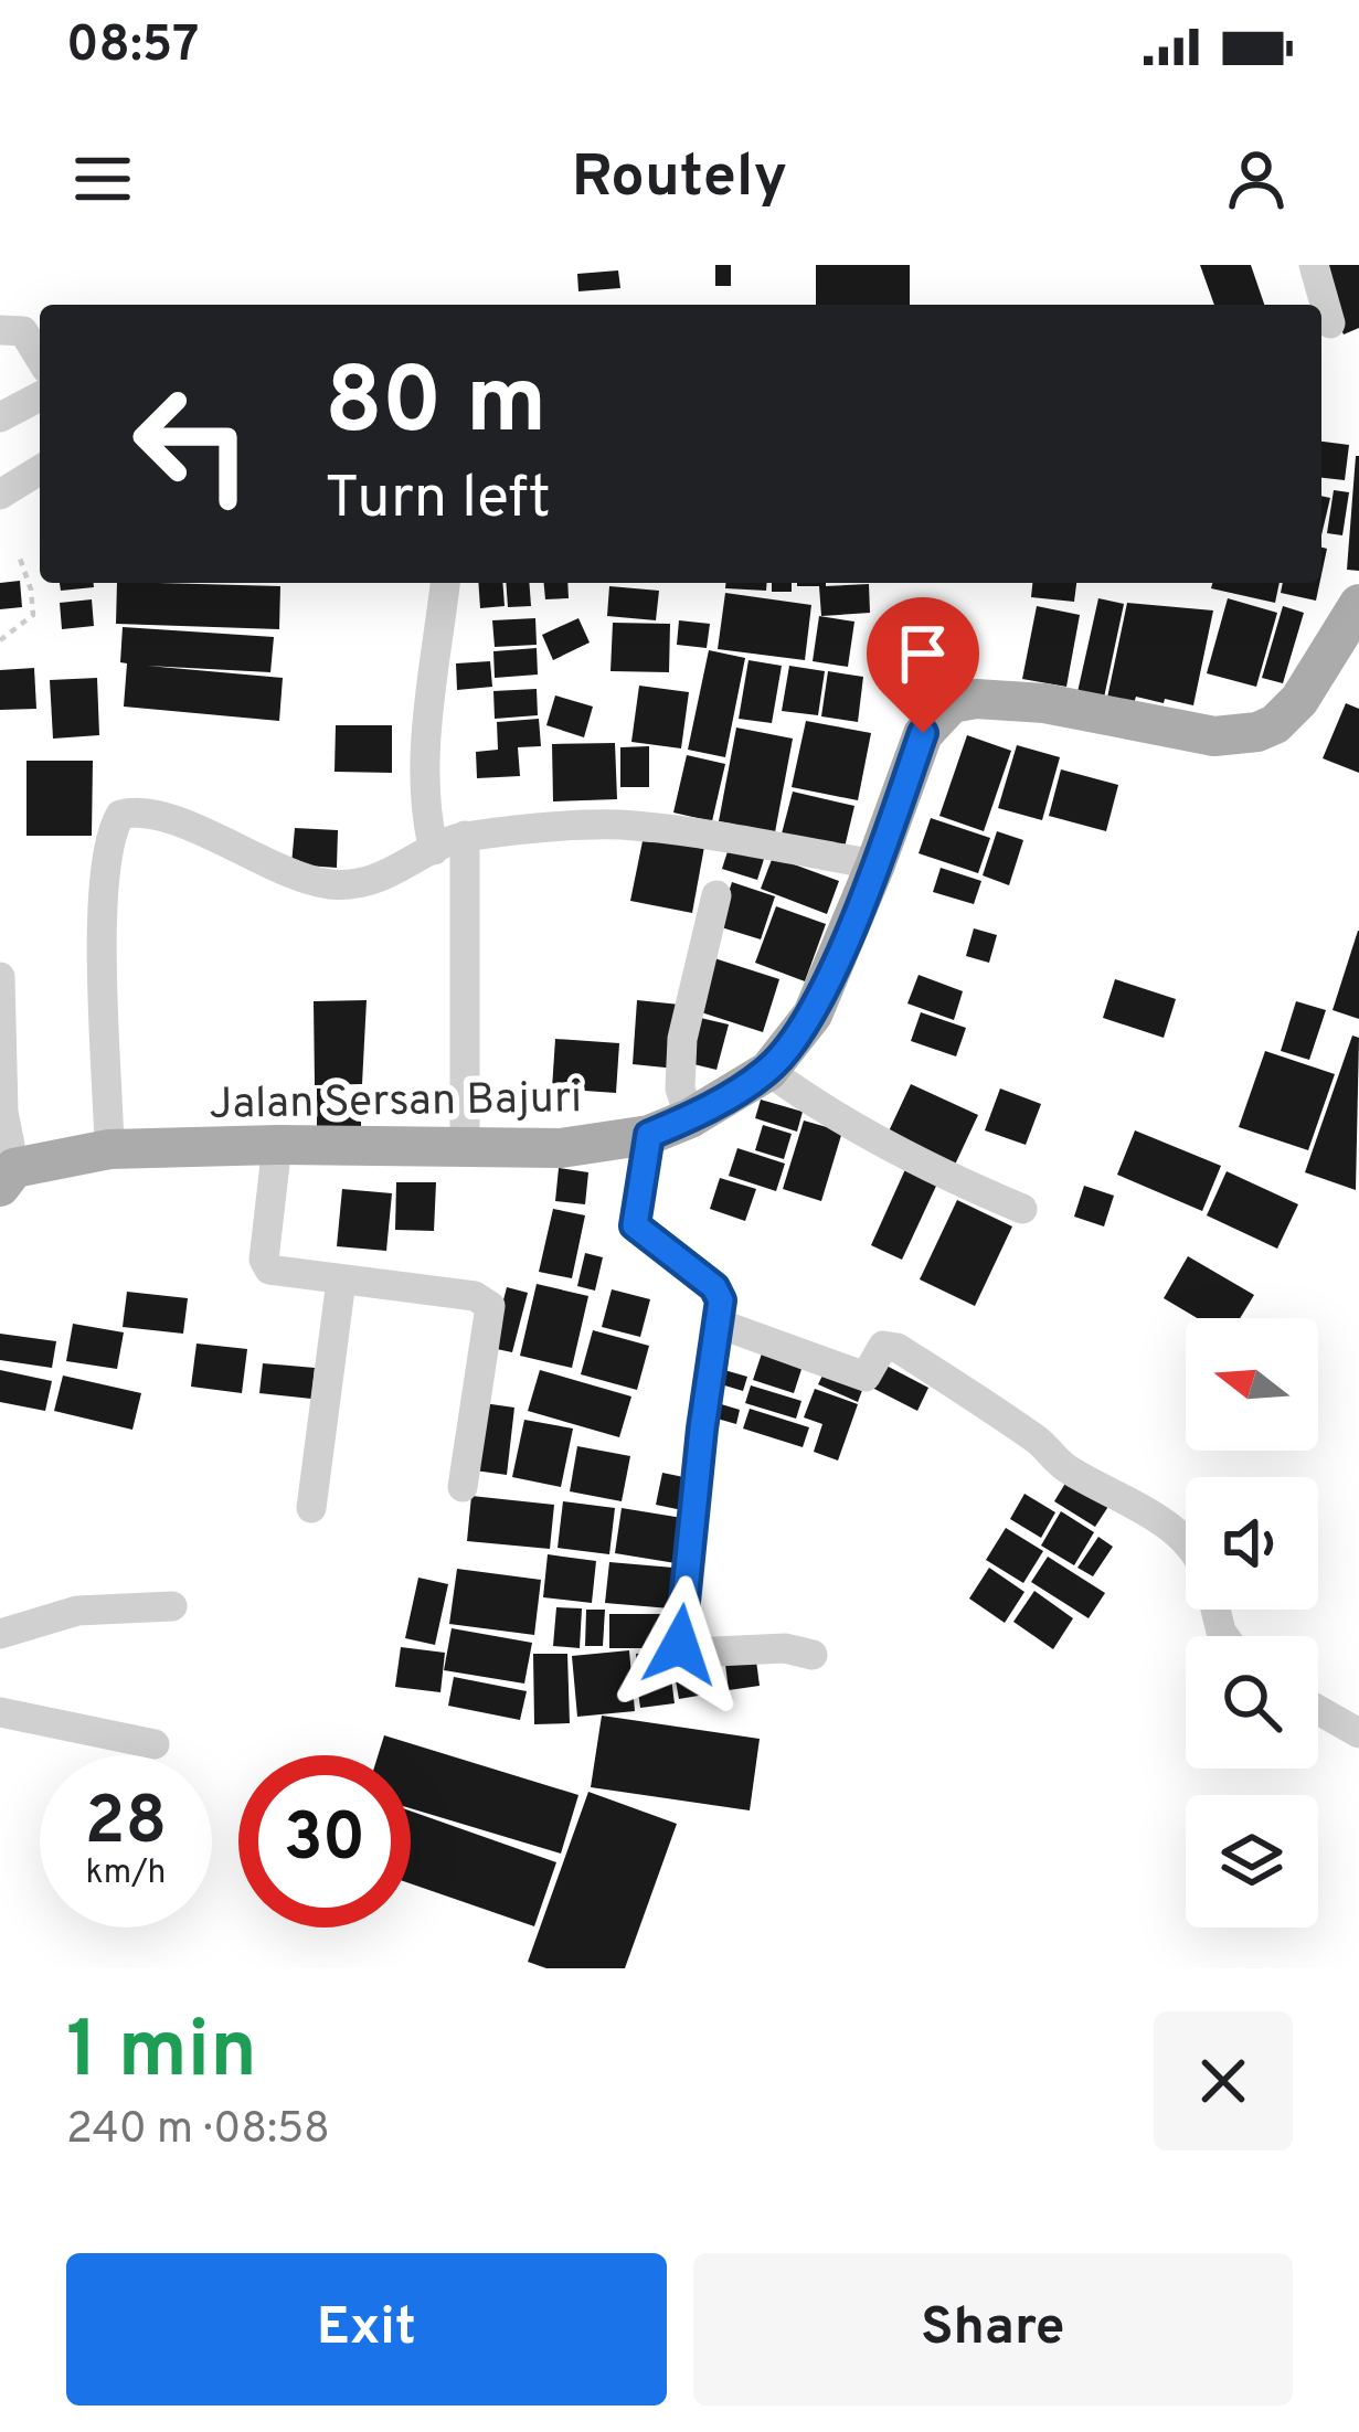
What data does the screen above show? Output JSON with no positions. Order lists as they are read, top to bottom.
{
  "streets": {
    "main road": ["Jalan Sersan Bajuri"]
  },
  "north": "left",
  "page": {
    "status": "08:57",
    "header": "Routely",
    "turn": ["80 m", "Turn left"],
    "speed": "28 km/h",
    "limit": "30",
    "heading": ["1 min", "240 m · 08:58"],
    "buttons": ["Exit", "Share"]
  }
}
